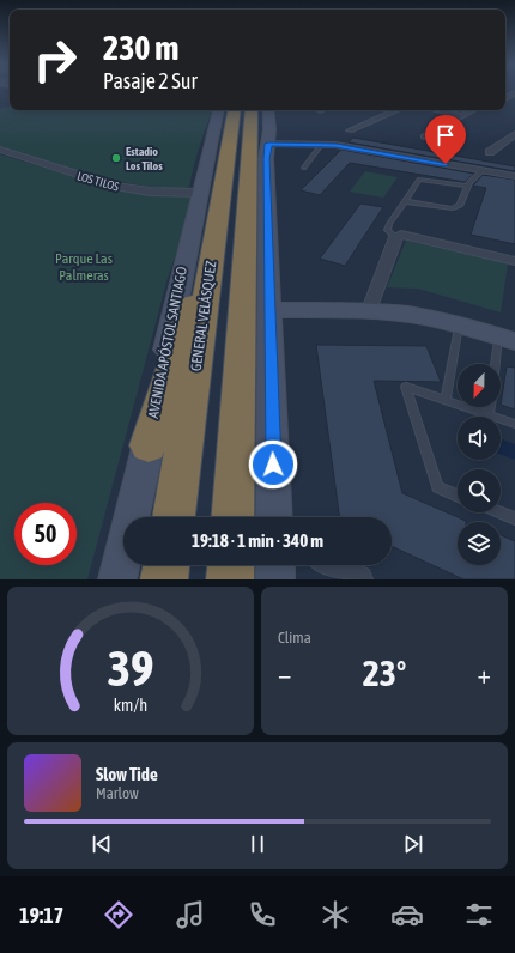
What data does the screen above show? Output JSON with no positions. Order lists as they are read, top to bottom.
{
  "streets": {
    "highway": ["GENERAL VELÁSQUEZ"],
    "main road": ["AVENIDA APÓSTOL SANTIAGO"],
    "street": ["LOS TILOS"]
  },
  "crossings": [
    ["LOS TILOS", "AVENIDA APÓSTOL SANTIAGO"]
  ],
  "parks": ["Parque Las Palmeras"],
  "places": ["Estadio Los Tilos"],
  "north": "bottom",
  "page": {
    "turn": ["230 m", "Pasaje 2 Sur"],
    "limit": "50",
    "trip": "19:18 · 1 min · 340 m",
    "tile": "Clima",
    "heat": ["−", "23°", "+"],
    "song": ["Slow Tide", "Marlow"],
    "tabs": "19:17",
    "gauge": ["39", "km/h"]
  }
}
